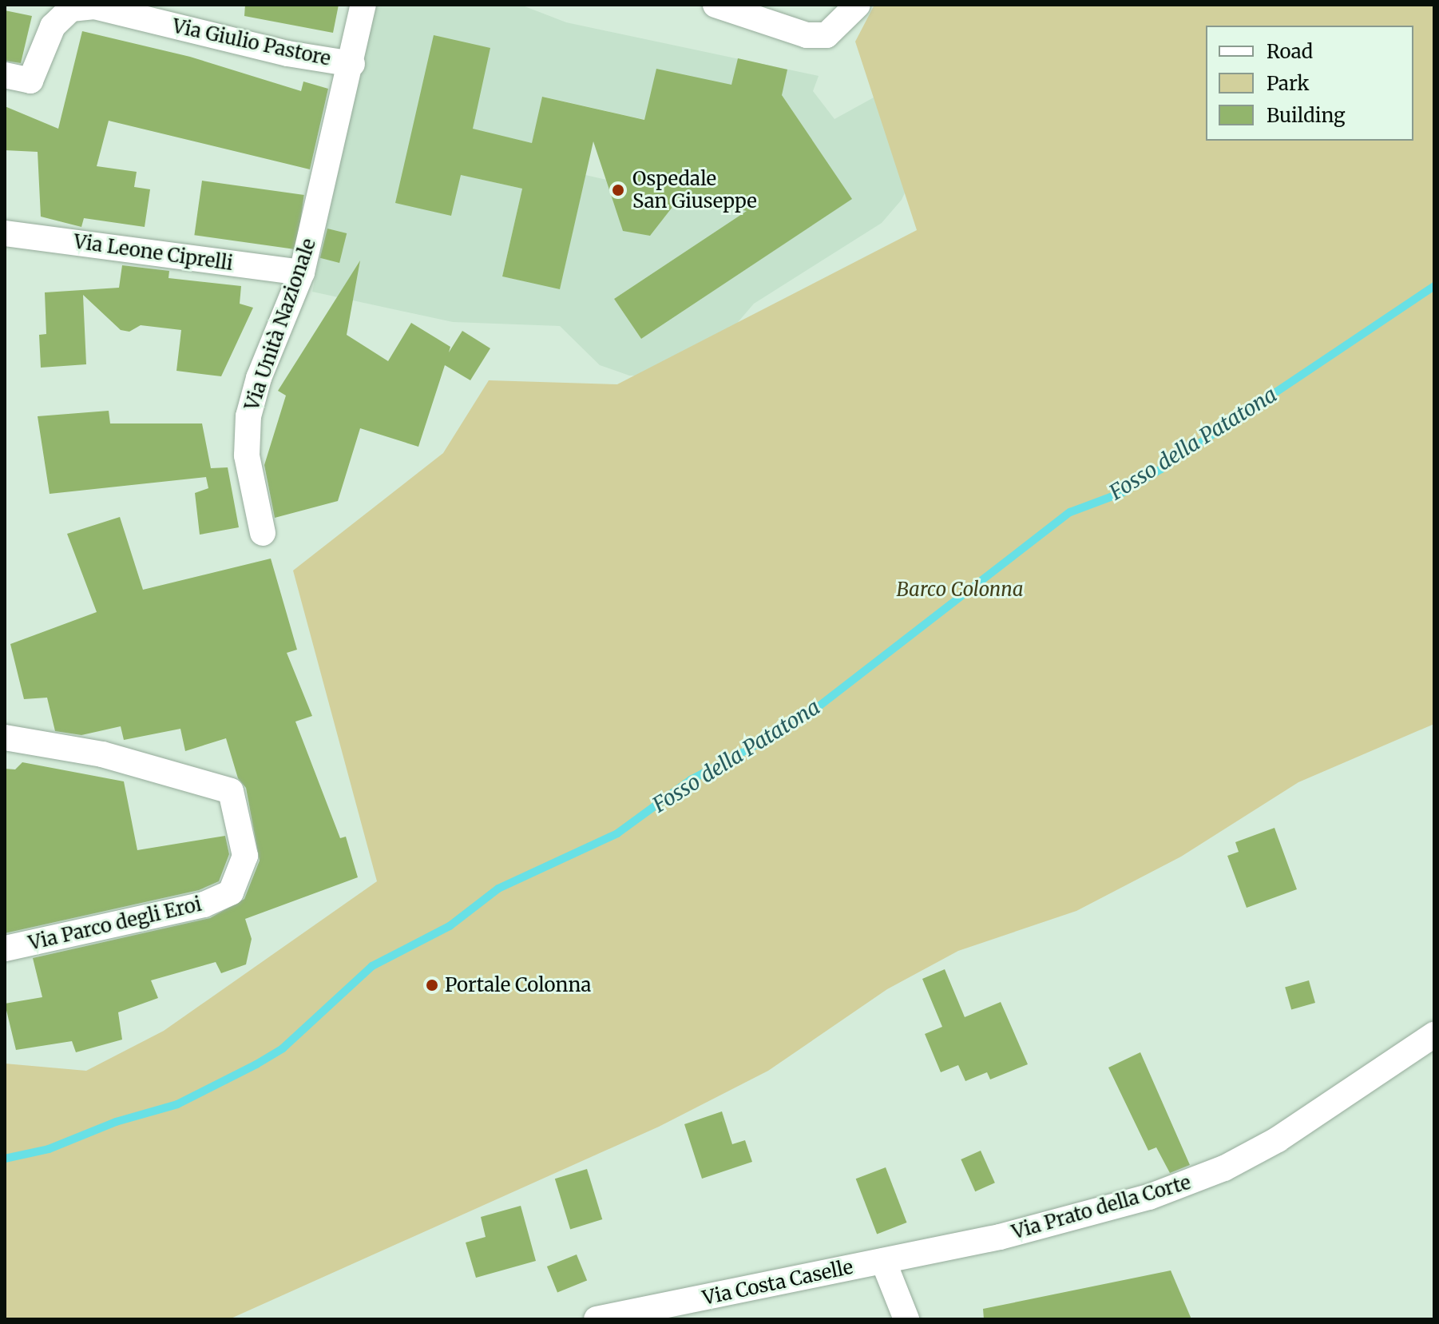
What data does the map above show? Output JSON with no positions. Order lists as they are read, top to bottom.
{
  "streets": {
    "street": [
      "Via Giulio Pastore",
      "Via Leone Ciprelli",
      "Via Unità Nazionale",
      "Via Parco degli Eroi",
      "Via Prato della Corte",
      "Via Costa Caselle"
    ]
  },
  "crossings": [
    ["Via Giulio Pastore", "Via Unità Nazionale"],
    ["Via Leone Ciprelli", "Via Unità Nazionale"],
    ["Via Prato della Corte", "Via Costa Caselle"]
  ],
  "water": ["Fosso della Patatona"],
  "parks": ["Barco Colonna"],
  "places": ["Ospedale San Giuseppe", "Portale Colonna"],
  "legend": ["Road", "Park", "Building"]
}
